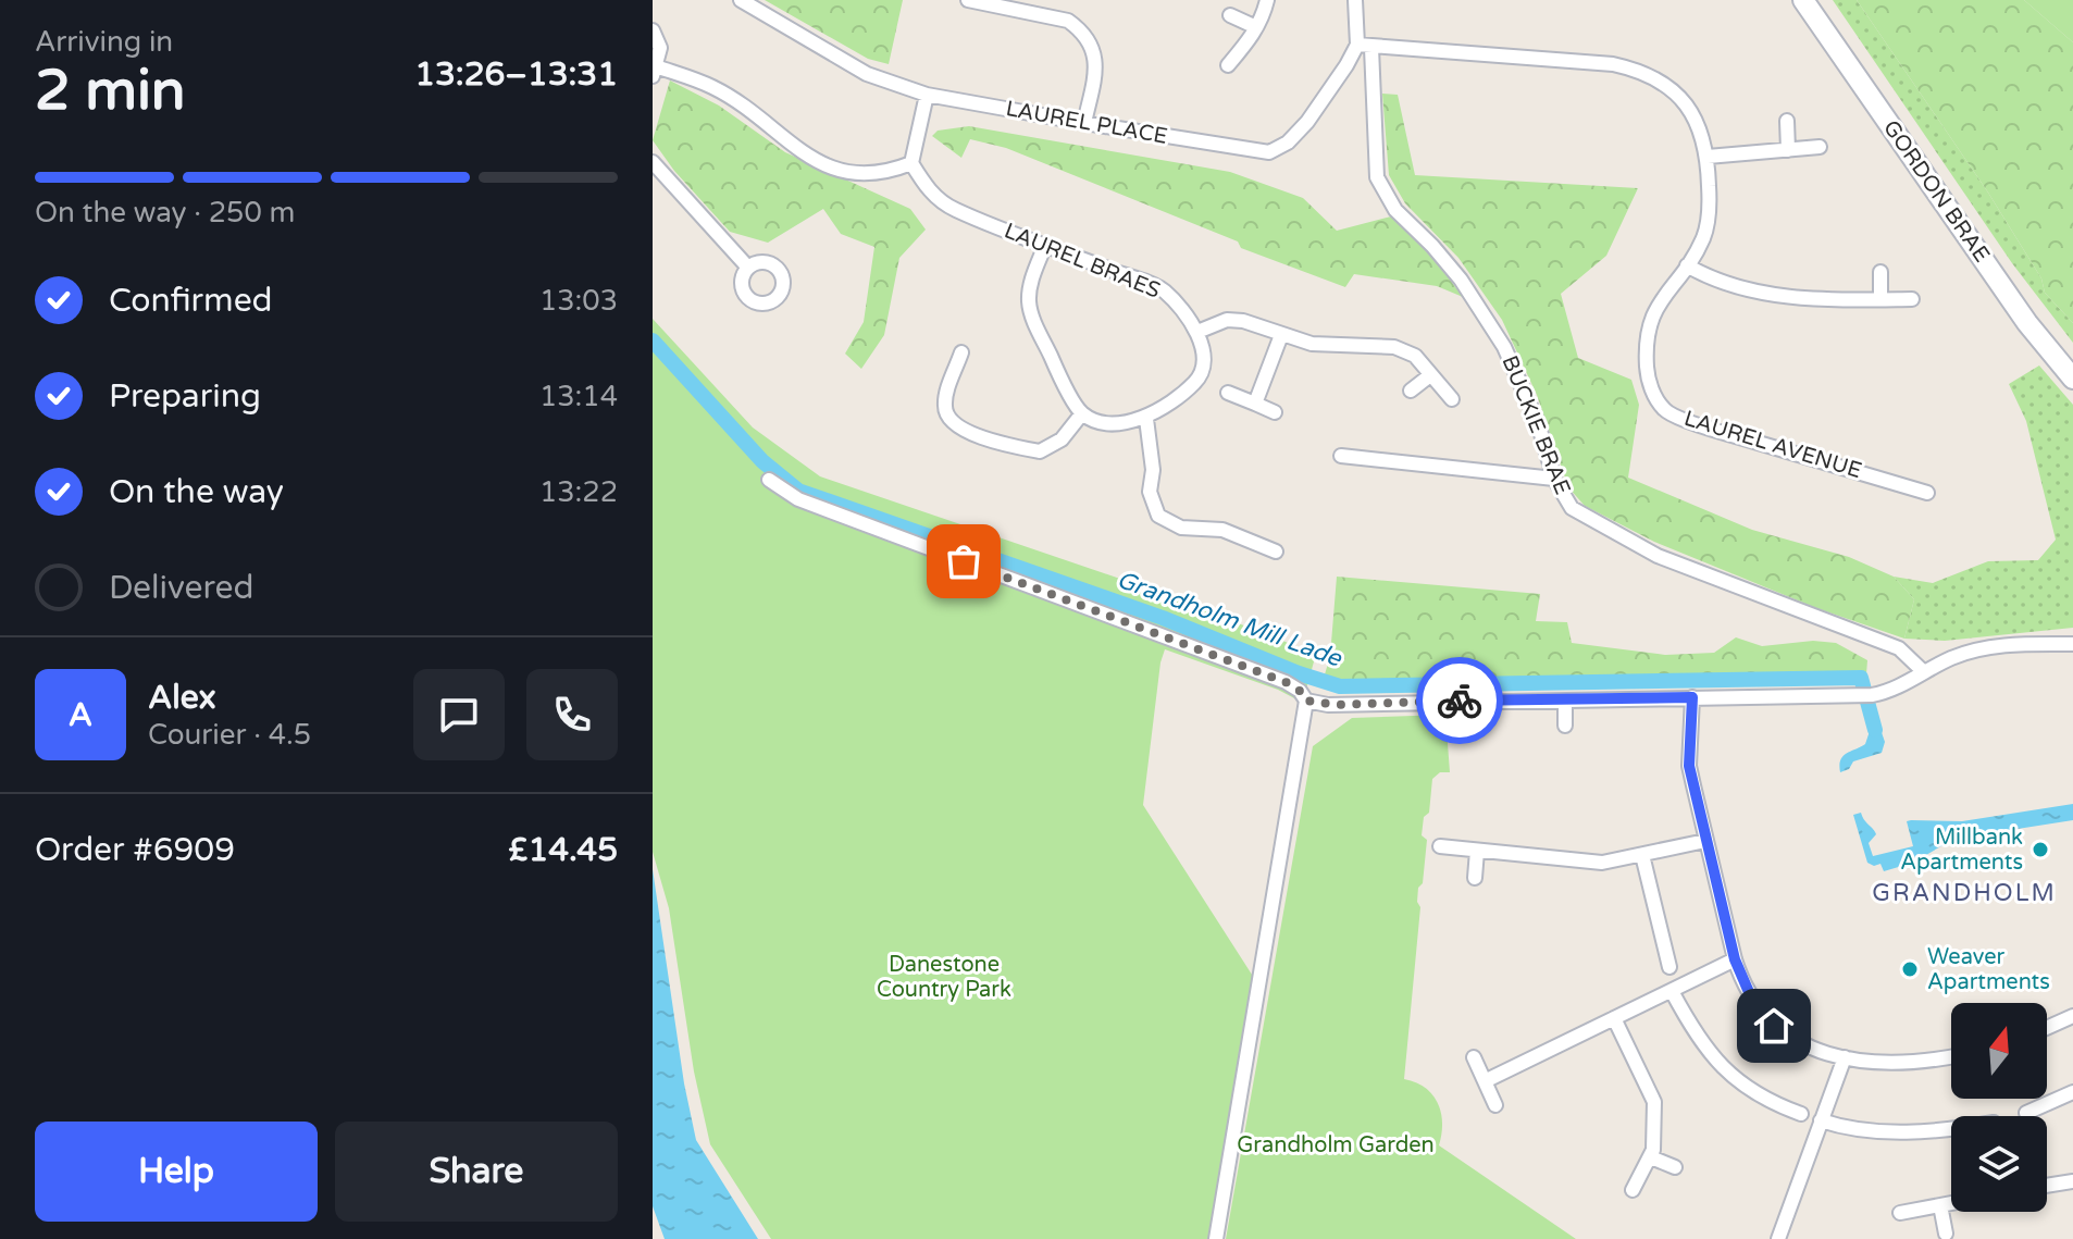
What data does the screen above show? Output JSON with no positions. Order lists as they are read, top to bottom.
{
  "streets": {
    "main road": ["GORDON BRAE"],
    "street": [
      "LAUREL PLACE",
      "LAUREL BRAES",
      "BUCKIE BRAE",
      "LAUREL AVENUE"
    ]
  },
  "crossings": [
    ["LAUREL PLACE", "BUCKIE BRAE"],
    ["LAUREL PLACE", "LAUREL AVENUE"],
    ["BUCKIE BRAE", "LAUREL AVENUE"]
  ],
  "districts": ["GRANDHOLM"],
  "water": ["Grandholm Mill Lade"],
  "parks": ["Danestone Country Park", "Grandholm Garden"],
  "places": ["Millbank Apartments", "Weaver Apartments"],
  "north": "top",
  "page": {
    "heading": ["2 min", "Arriving in", "13:26–13:31"],
    "panel": [
      "Alex",
      "Courier · 4.5",
      "Order #6909",
      "£14.45"
    ],
    "bar": "On the way · 250 m",
    "list": [
      ["Confirmed", "13:03"],
      ["Preparing", "13:14"],
      ["On the way", "13:22"],
      "Delivered"
    ],
    "round": "A",
    "buttons": ["Help", "Share"]
  }
}
